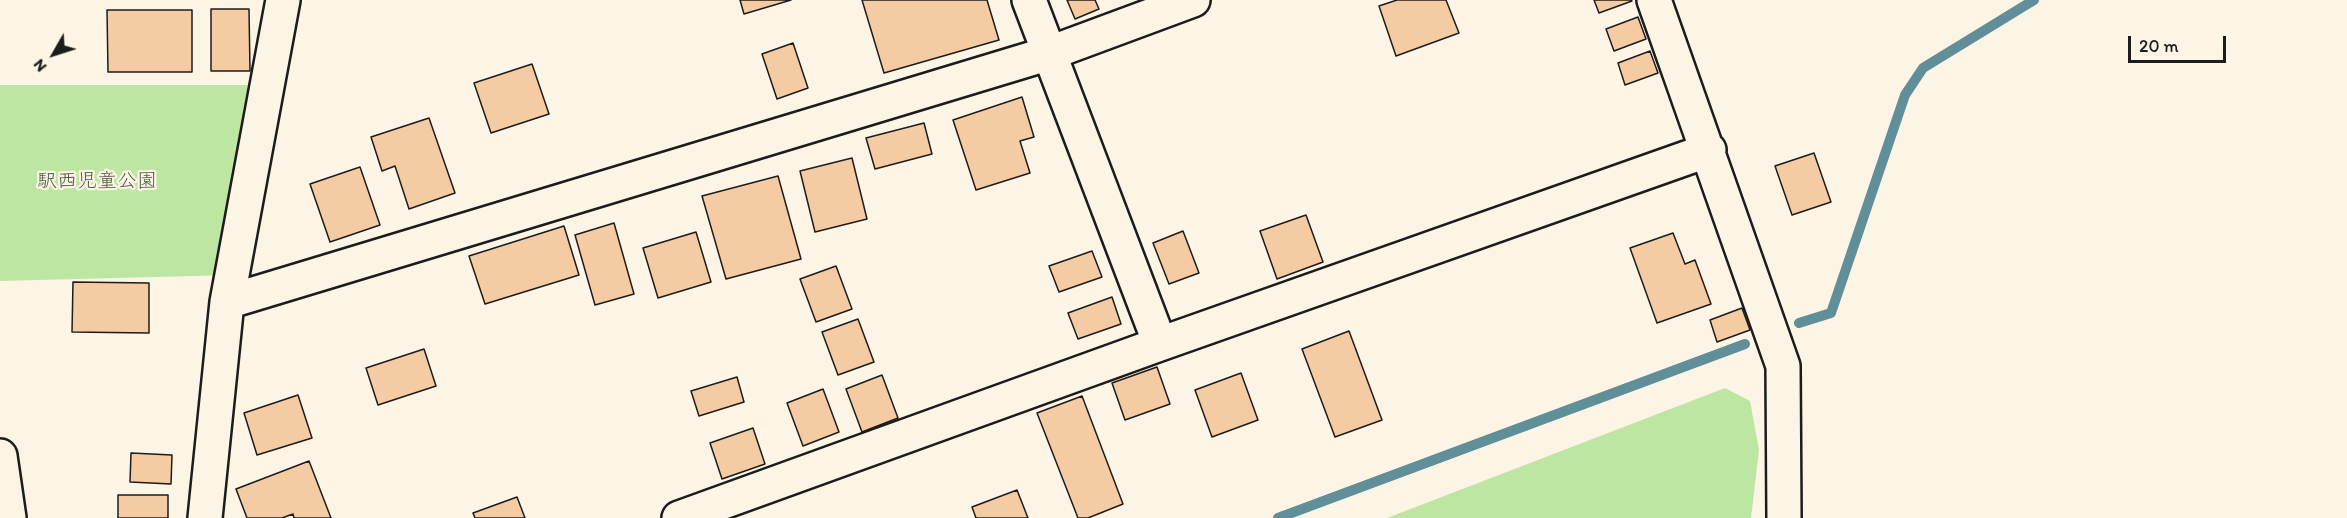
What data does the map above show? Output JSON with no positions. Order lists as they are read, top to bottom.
{
  "parks": ["駅西児童公園"],
  "scale_bar": "20 m",
  "north": "bottom left"
}
